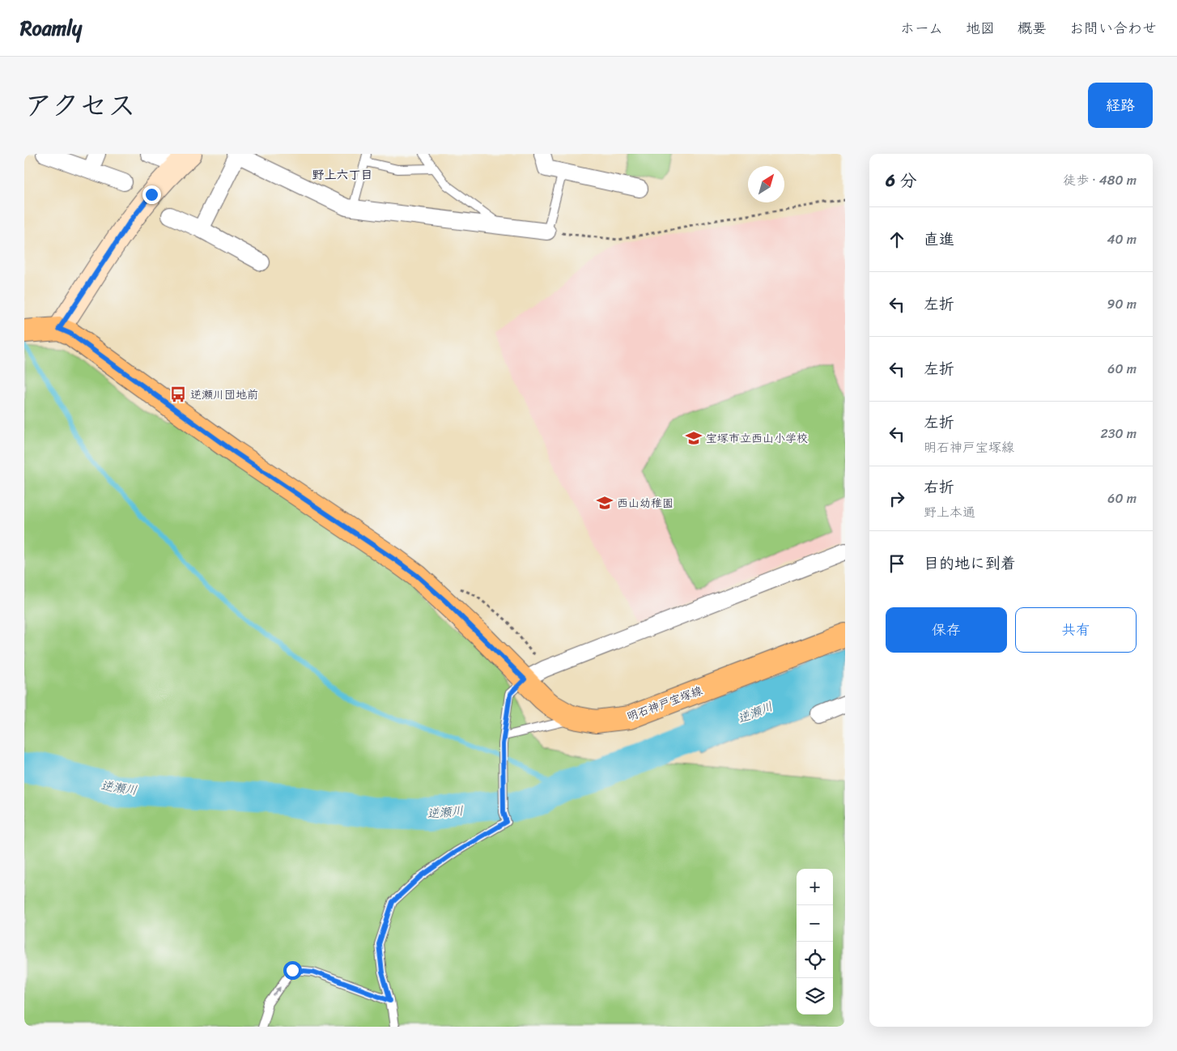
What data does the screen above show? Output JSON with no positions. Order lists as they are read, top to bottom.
{
  "streets": {
    "main road": ["明石神戸宝塚線"]
  },
  "districts": ["野上六丁目"],
  "water": ["逆瀬川"],
  "places": {
    "bus stop": ["逆瀬川団地前"],
    "school or university": ["宝塚市立西山小学校", "西山幼稚園"]
  },
  "north": "top right",
  "page": {
    "header": "Roamly",
    "nav": [
      "ホーム",
      "地図",
      "概要",
      "お問い合わせ"
    ],
    "title": "アクセス",
    "buttons": [
      "経路",
      ["保存", "共有"]
    ],
    "heading": ["6 分", "徒歩 · 480 m"],
    "list": [
      ["直進", "40 m"],
      ["左折", "90 m"],
      ["左折", "60 m"],
      ["左折", "明石神戸宝塚線", "230 m"],
      ["右折", "野上本通", "60 m"],
      "目的地に到着"
    ],
    "map_buttons": ["+", "−"]
  }
}
